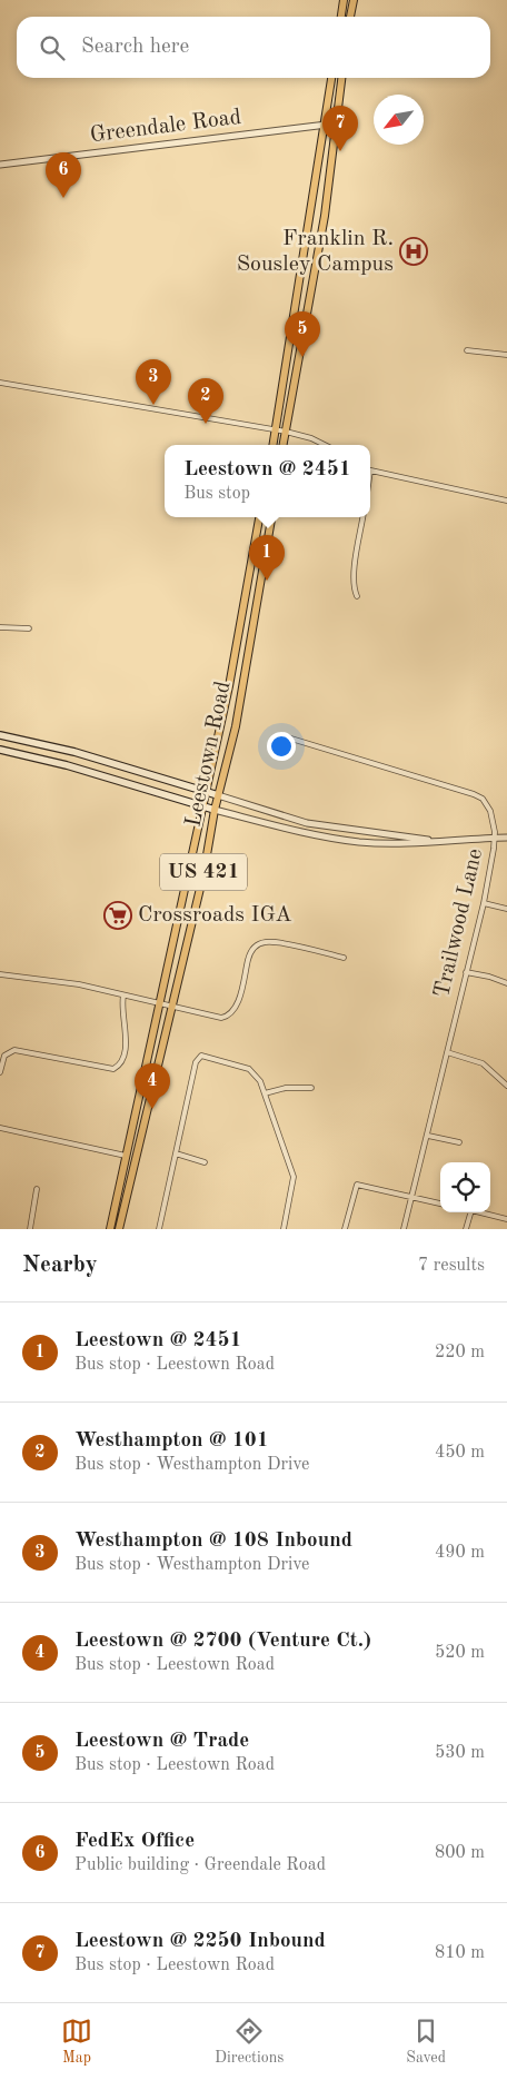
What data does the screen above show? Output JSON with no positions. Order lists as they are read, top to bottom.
{
  "streets": {
    "main road": ["Leestown Road", "US 421"],
    "street": ["Greendale Road", "Trailwood Lane"]
  },
  "places": {
    "hospital": ["Franklin R. Sousley Campus"],
    "supermarket": ["Crossroads IGA"]
  },
  "north": "bottom left",
  "page": {
    "search": "Search here",
    "pins": [
      "7",
      "6",
      "5",
      "3",
      "2",
      "1",
      "4"
    ],
    "popup": ["Leestown @ 2451", "Bus stop"],
    "heading": ["Nearby", "7 results"],
    "list": [
      {
        "mark": "1",
        "name": "Leestown @ 2451",
        "note": "Bus stop · Leestown Road",
        "value": "220 m"
      },
      {
        "mark": "2",
        "name": "Westhampton @ 101",
        "note": "Bus stop · Westhampton Drive",
        "value": "450 m"
      },
      {
        "mark": "3",
        "name": "Westhampton @ 108 Inbound",
        "note": "Bus stop · Westhampton Drive",
        "value": "490 m"
      },
      {
        "mark": "4",
        "name": "Leestown @ 2700 (Venture Ct.)",
        "note": "Bus stop · Leestown Road",
        "value": "520 m"
      },
      {
        "mark": "5",
        "name": "Leestown @ Trade",
        "note": "Bus stop · Leestown Road",
        "value": "530 m"
      },
      {
        "mark": "6",
        "name": "FedEx Office",
        "note": "Public building · Greendale Road",
        "value": "800 m"
      },
      {
        "mark": "7",
        "name": "Leestown @ 2250 Inbound",
        "note": "Bus stop · Leestown Road",
        "value": "810 m"
      }
    ],
    "nav": ["Map", "Directions", "Saved"]
  }
}
